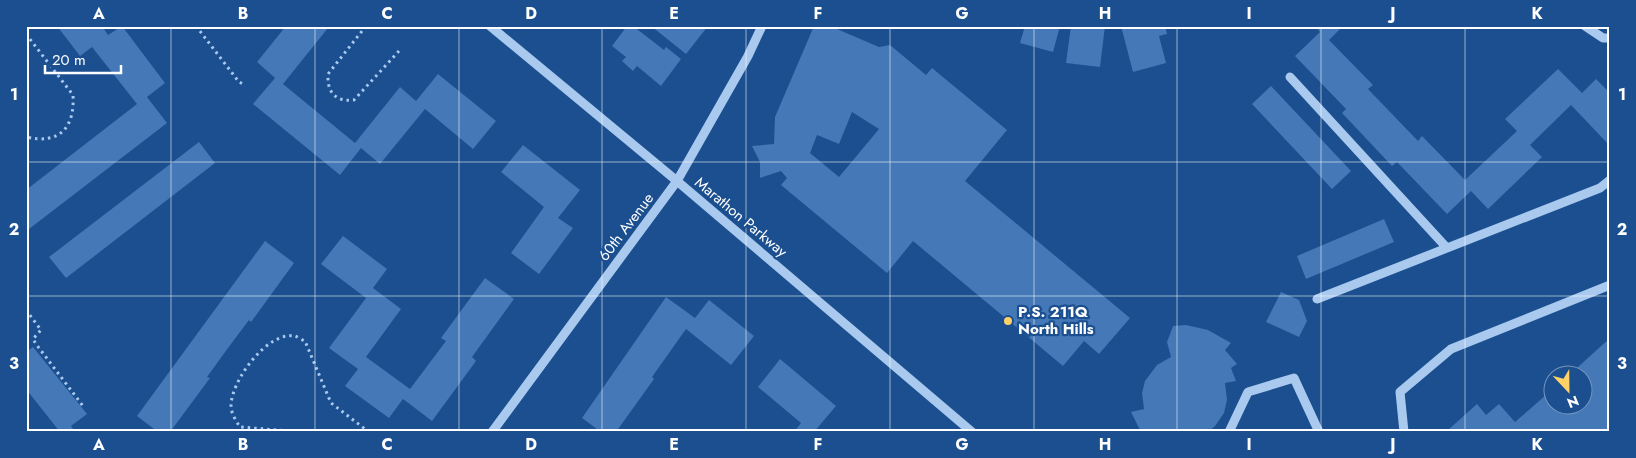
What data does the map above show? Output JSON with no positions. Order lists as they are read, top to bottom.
{
  "streets": {
    "street": ["Marathon Parkway", "60th Avenue"]
  },
  "crossings": [
    ["Marathon Parkway", "60th Avenue"]
  ],
  "places": ["P.S. 211Q North Hills"],
  "scale_bar": "20 m",
  "north": "bottom",
  "grid": {
    "columns": [
      "A",
      "B",
      "C",
      "D",
      "E",
      "F",
      "G",
      "H",
      "I",
      "J",
      "K"
    ],
    "rows": ["1", "2", "3"]
  }
}
